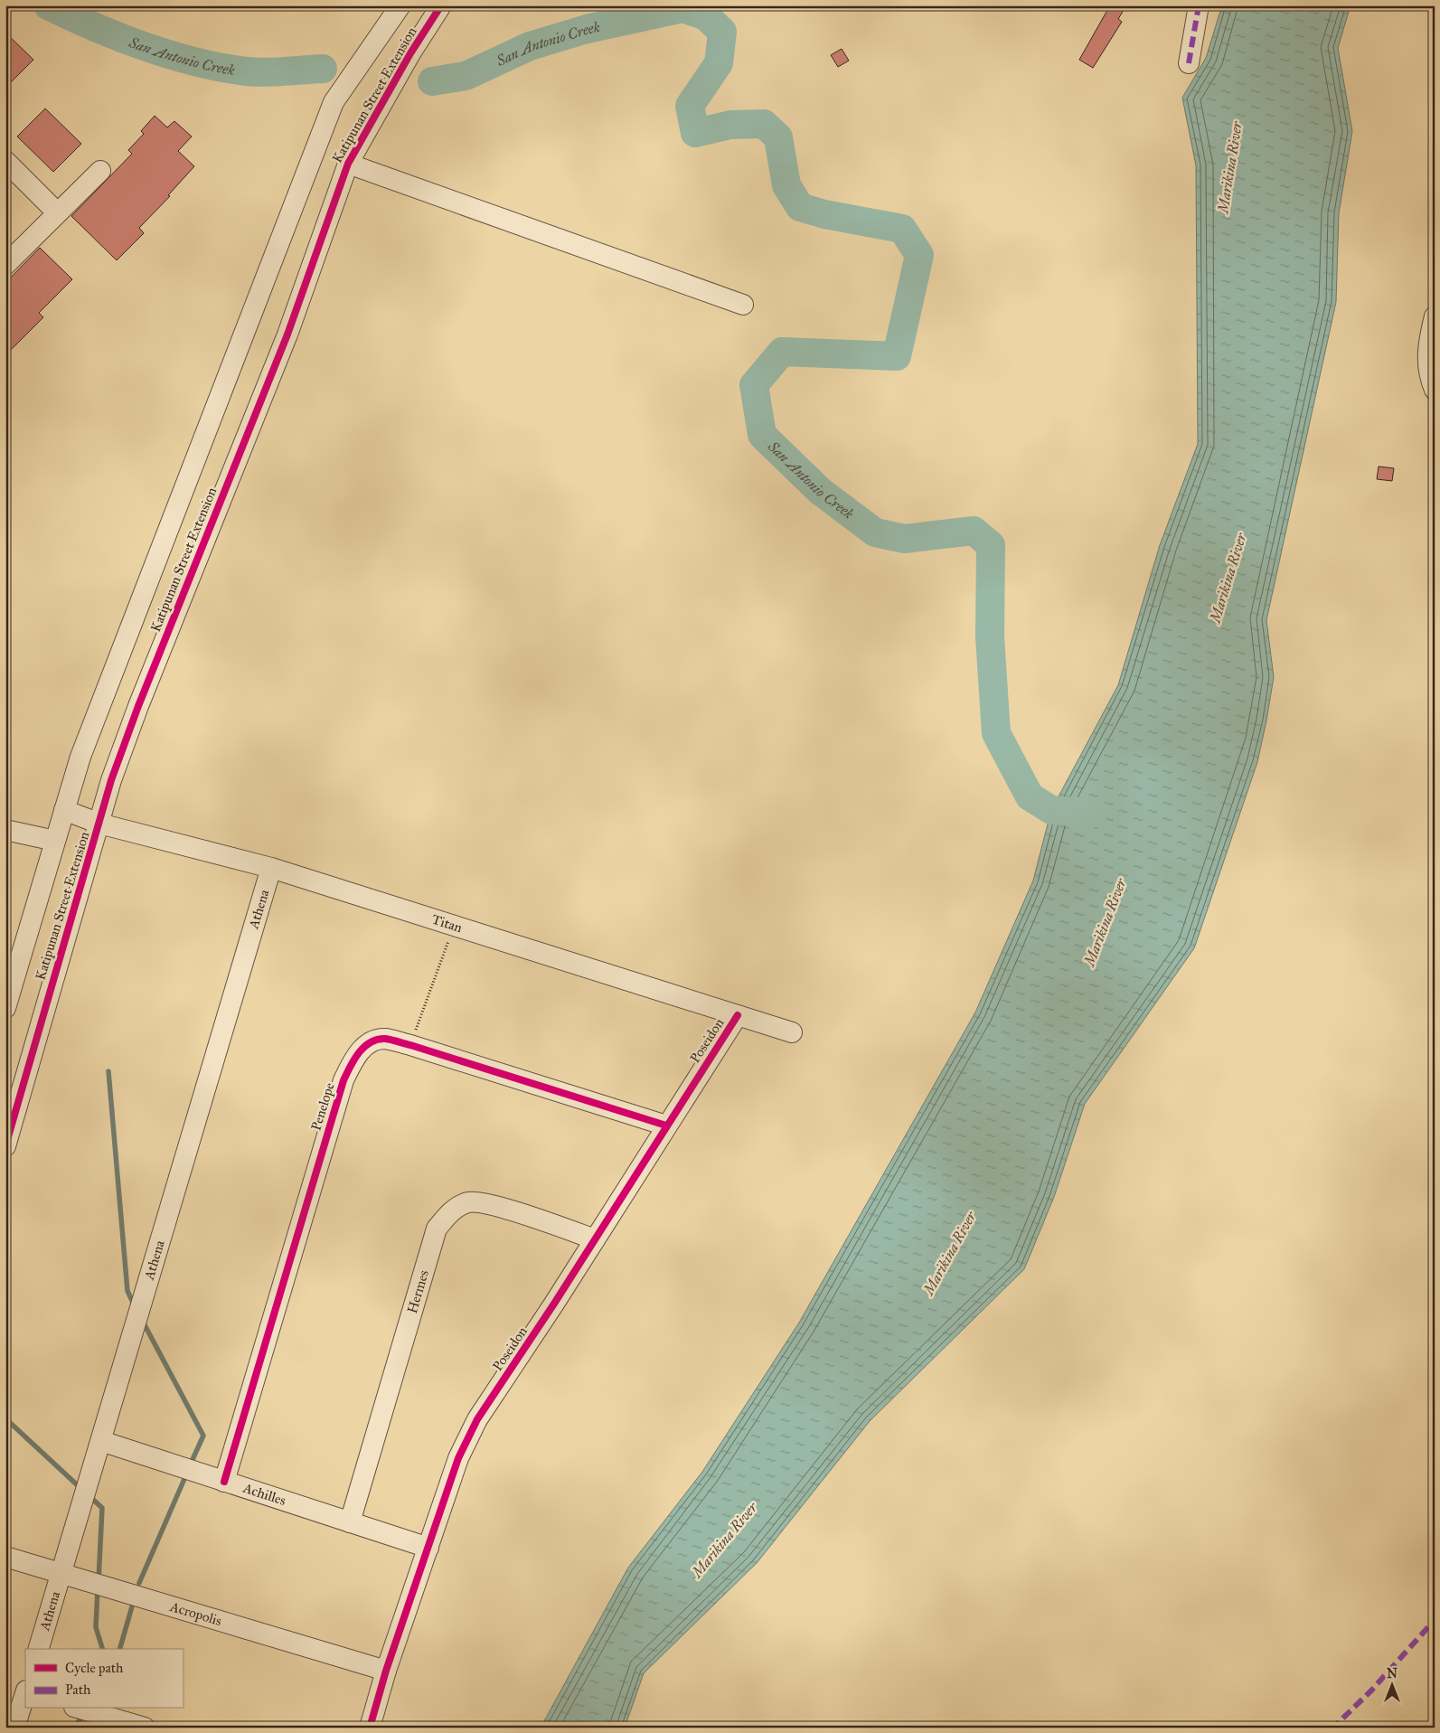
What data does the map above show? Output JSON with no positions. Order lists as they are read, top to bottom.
{
  "streets": {
    "street": [
      "Katipunan Street Extension",
      "Athena",
      "Titan",
      "Poseidon",
      "Penelope",
      "Hermes",
      "Achilles",
      "Acropolis"
    ]
  },
  "crossings": [
    ["Katipunan Street Extension", "Titan"],
    ["Athena", "Titan"],
    ["Athena", "Achilles"],
    ["Athena", "Acropolis"],
    ["Titan", "Poseidon"],
    ["Poseidon", "Penelope"],
    ["Poseidon", "Hermes"],
    ["Poseidon", "Achilles"],
    ["Poseidon", "Acropolis"],
    ["Penelope", "Achilles"],
    ["Hermes", "Achilles"]
  ],
  "water": ["San Antonio Creek", "Marikina River"],
  "legend": ["Cycle path", "Path"],
  "north": "top"
}
